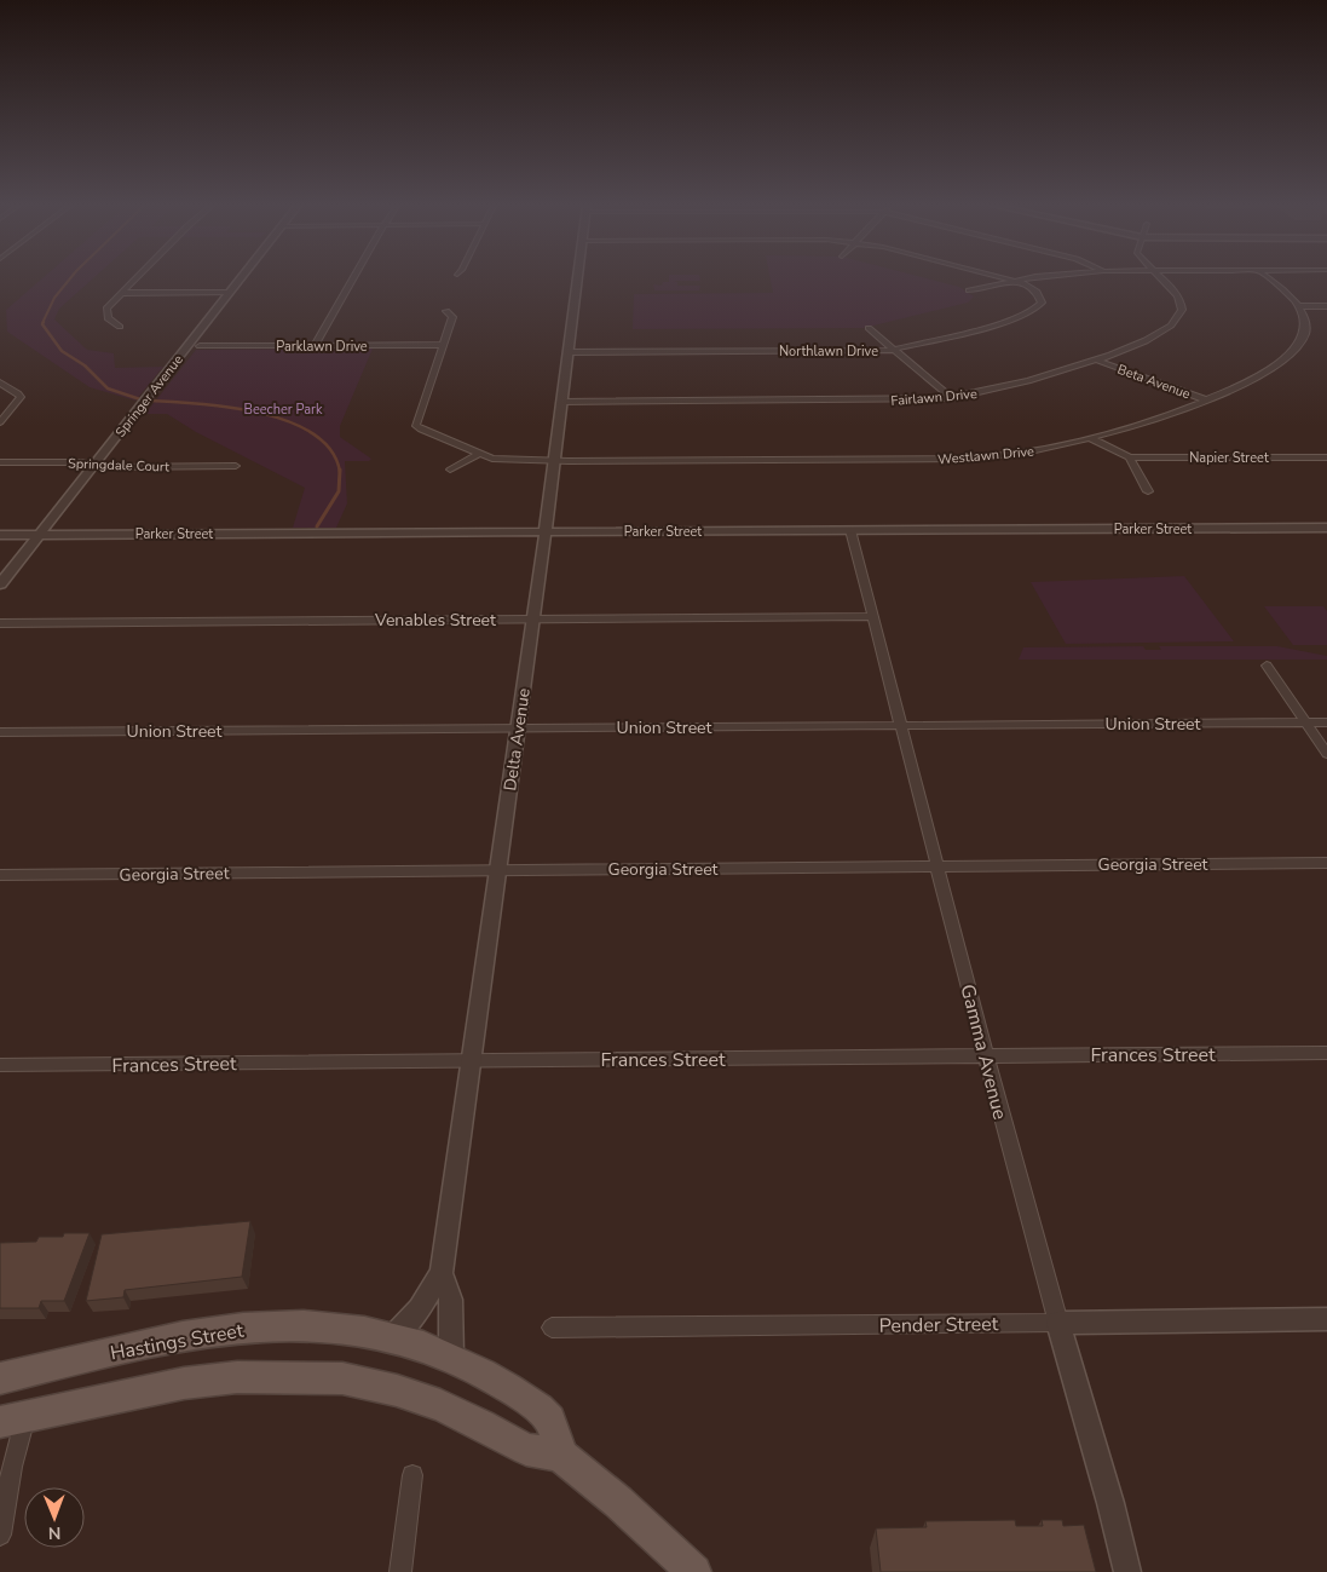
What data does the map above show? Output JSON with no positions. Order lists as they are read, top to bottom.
{
  "streets": {
    "main road": ["Hastings Street"],
    "street": [
      "Parklawn Drive",
      "Northlawn Drive",
      "Beta Avenue",
      "Springer Avenue",
      "Fairlawn Drive",
      "Westlawn Drive",
      "Napier Street",
      "Springdale Court",
      "Parker Street",
      "Venables Street",
      "Union Street",
      "Delta Avenue",
      "Georgia Street",
      "Gamma Avenue",
      "Frances Street",
      "Pender Street"
    ]
  },
  "crossings": [
    ["Parklawn Drive", "Westlawn Drive"],
    ["Northlawn Drive", "Delta Avenue"],
    ["Beta Avenue", "Fairlawn Drive"],
    ["Beta Avenue", "Westlawn Drive"],
    ["Springer Avenue", "Springdale Court"],
    ["Springer Avenue", "Parker Street"],
    ["Fairlawn Drive", "Delta Avenue"],
    ["Westlawn Drive", "Delta Avenue"],
    ["Parker Street", "Delta Avenue"],
    ["Parker Street", "Gamma Avenue"],
    ["Venables Street", "Delta Avenue"],
    ["Venables Street", "Gamma Avenue"],
    ["Union Street", "Delta Avenue"],
    ["Union Street", "Gamma Avenue"],
    ["Delta Avenue", "Georgia Street"],
    ["Delta Avenue", "Frances Street"],
    ["Delta Avenue", "Hastings Street"],
    ["Georgia Street", "Gamma Avenue"],
    ["Gamma Avenue", "Frances Street"],
    ["Gamma Avenue", "Pender Street"]
  ],
  "parks": ["Beecher Park"],
  "north": "bottom"
}
